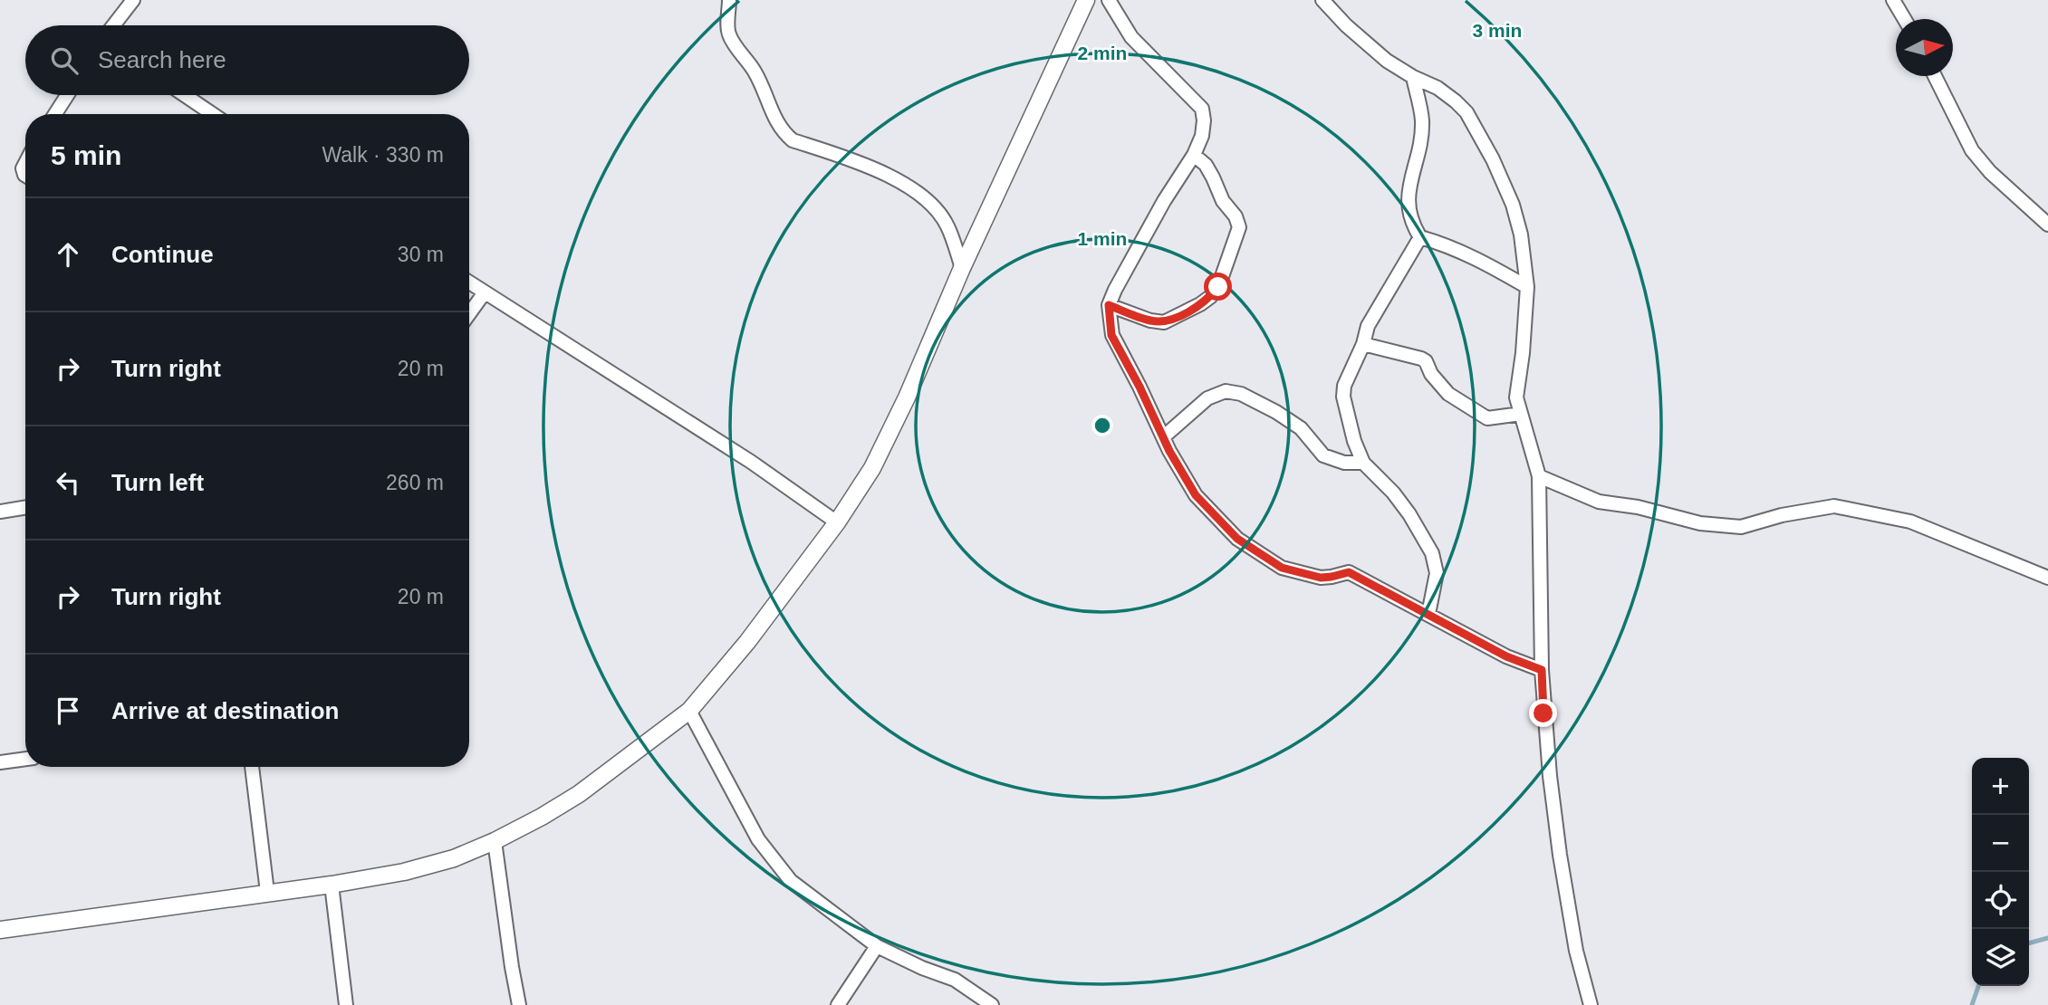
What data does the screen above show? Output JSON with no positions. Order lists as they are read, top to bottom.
{
  "north": "right",
  "page": {
    "search": "Search here",
    "heading": ["5 min", "Walk · 330 m"],
    "list": [
      ["Continue", "30 m"],
      ["Turn right", "20 m"],
      ["Turn left", "260 m"],
      ["Turn right", "20 m"],
      "Arrive at destination"
    ],
    "map_buttons": ["+", "−"]
  },
  "rings": ["3 min", "2 min", "1 min"]
}
